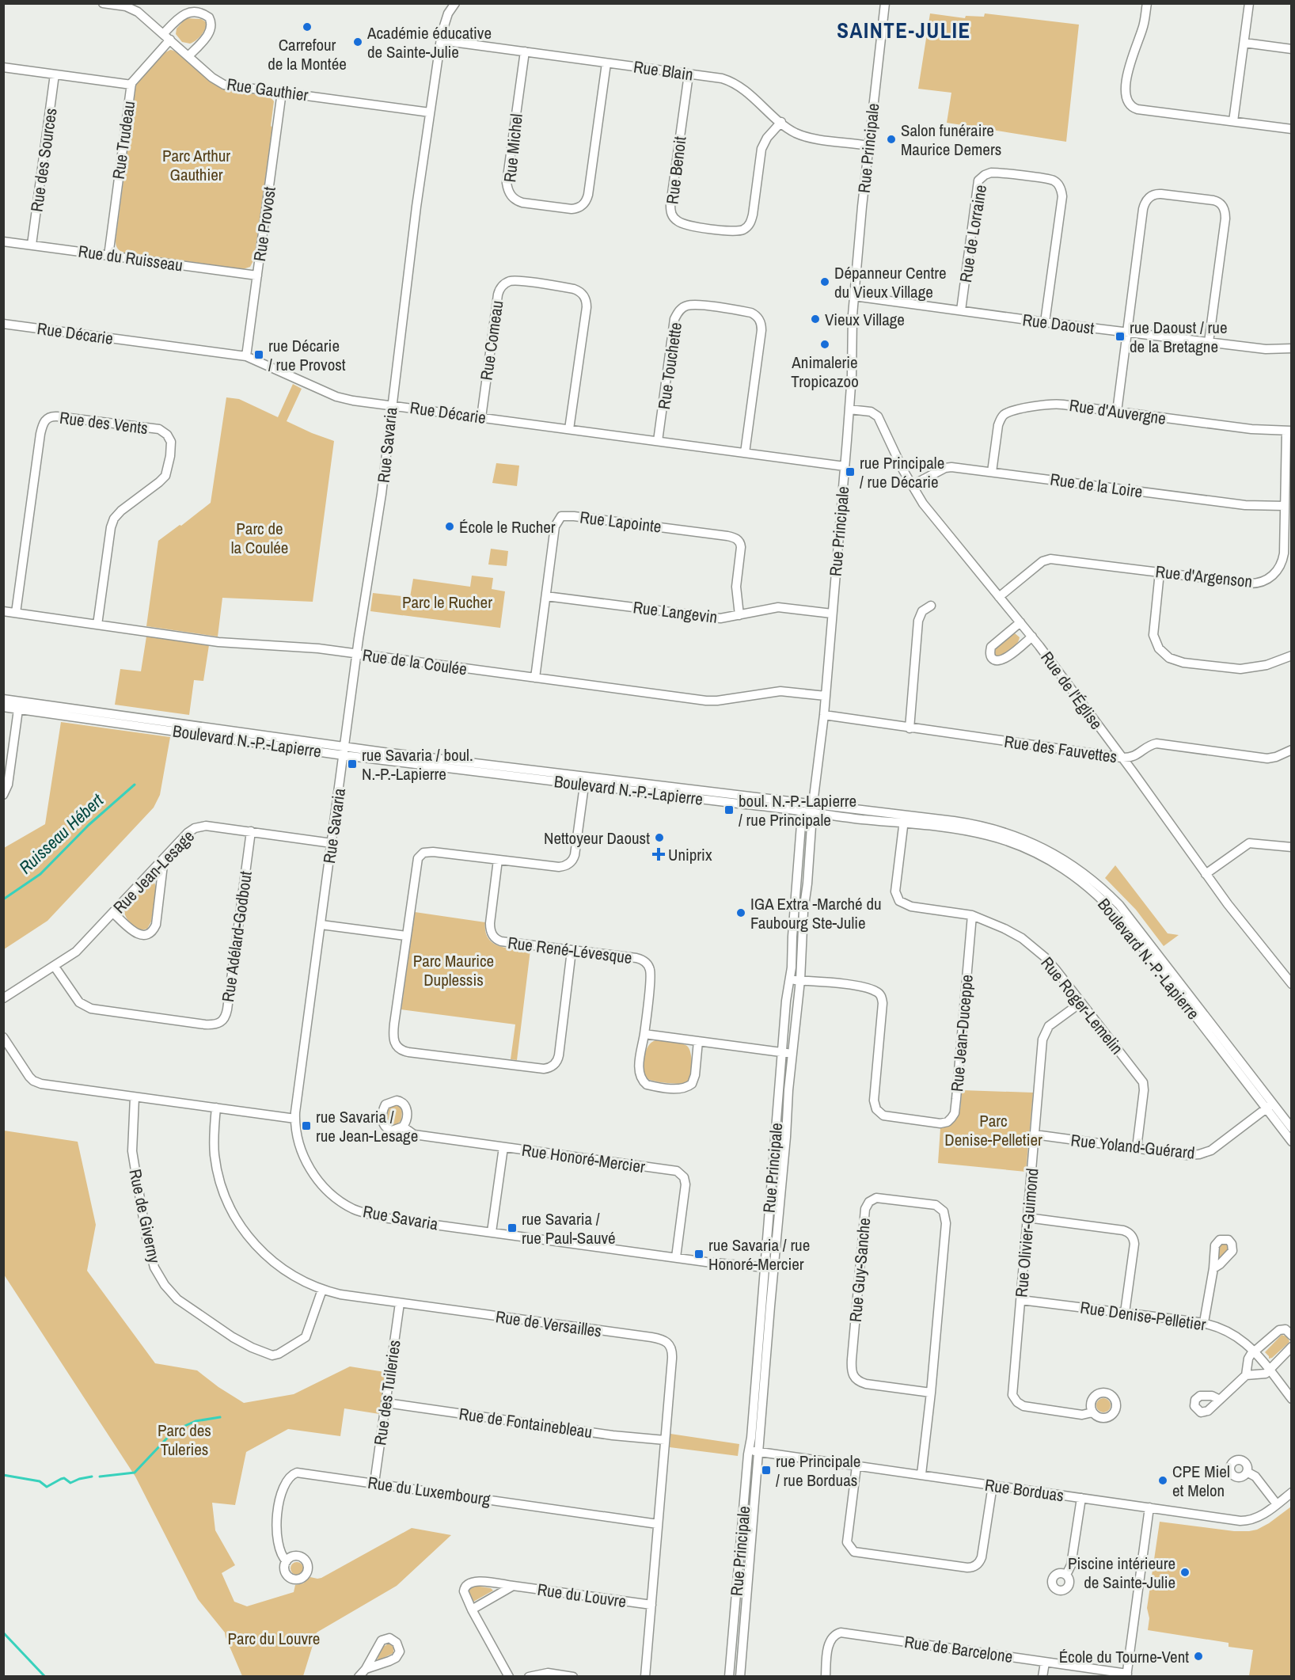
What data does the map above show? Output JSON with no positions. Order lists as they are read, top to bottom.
{
  "streets": {
    "street": [
      "Rue Blain",
      "Rue Gauthier",
      "Rue Trudeau",
      "Rue Michel",
      "Rue Principale",
      "Rue des Sources",
      "Rue Benoit",
      "Rue Provost",
      "Rue de Lorraine",
      "Rue du Ruisseau",
      "Rue Daoust",
      "Rue Décarie",
      "Rue Comeau",
      "Rue Touchette",
      "Rue d'Auvergne",
      "Rue des Vents",
      "Rue Savaria",
      "Rue de la Loire",
      "Rue Lapointe",
      "Rue d'Argenson",
      "Rue Langevin",
      "Rue de la Coulée",
      "Rue de l'Église",
      "Boulevard N.-P.-Lapierre",
      "Rue des Fauvettes",
      "Rue Jean-Lesage",
      "Rue Adélard-Godbout",
      "Rue René-Lévesque",
      "Rue Roger-Lemelin",
      "Rue Jean-Duceppe",
      "Rue Yoland-Guérard",
      "Rue Honoré-Mercier",
      "Rue de Giverny",
      "Rue Olivier-Guimond",
      "Rue Guy-Sanche",
      "Rue Denise-Pelletier",
      "Rue de Versailles",
      "Rue des Tuileries",
      "Rue de Fontainebleau",
      "Rue Borduas",
      "Rue du Luxembourg",
      "Rue du Louvre",
      "Rue de Barcelone"
    ]
  },
  "crossings": [
    ["Rue Blain", "Rue Michel"],
    ["Rue Blain", "Rue Principale"],
    ["Rue Blain", "Rue Benoit"],
    ["Rue Blain", "Rue Savaria"],
    ["Rue Gauthier", "Rue Trudeau"],
    ["Rue Gauthier", "Rue Provost"],
    ["Rue Gauthier", "Rue Savaria"],
    ["Rue Trudeau", "Rue du Ruisseau"],
    ["Rue Principale", "Rue Daoust"],
    ["Rue Principale", "Rue Décarie"],
    ["Rue Principale", "Rue Savaria"],
    ["Rue Principale", "Rue Langevin"],
    ["Rue Principale", "Rue de la Coulée"],
    ["Rue Principale", "Rue de l'Église"],
    ["Rue Principale", "Boulevard N.-P.-Lapierre"],
    ["Rue Principale", "Rue des Fauvettes"],
    ["Rue Principale", "Rue Jean-Duceppe"],
    ["Rue Principale", "Rue Borduas"],
    ["Rue des Sources", "Rue du Ruisseau"],
    ["Rue Provost", "Rue du Ruisseau"],
    ["Rue Provost", "Rue Décarie"],
    ["Rue de Lorraine", "Rue Daoust"],
    ["Rue Décarie", "Rue Comeau"],
    ["Rue Décarie", "Rue Touchette"],
    ["Rue Décarie", "Rue Savaria"],
    ["Rue d'Auvergne", "Rue de la Loire"],
    ["Rue d'Auvergne", "Rue d'Argenson"],
    ["Rue des Vents", "Rue de la Coulée"],
    ["Rue Savaria", "Rue de la Coulée"],
    ["Rue Savaria", "Boulevard N.-P.-Lapierre"],
    ["Rue Savaria", "Rue Jean-Lesage"],
    ["Rue Savaria", "Rue Honoré-Mercier"],
    ["Rue de la Loire", "Rue d'Argenson"],
    ["Rue de la Loire", "Rue de l'Église"],
    ["Rue Lapointe", "Rue Langevin"],
    ["Rue Lapointe", "Rue de la Coulée"],
    ["Rue d'Argenson", "Rue de l'Église"],
    ["Rue de l'Église", "Rue des Fauvettes"],
    ["Boulevard N.-P.-Lapierre", "Rue Roger-Lemelin"],
    ["Boulevard N.-P.-Lapierre", "Rue Yoland-Guérard"],
    ["Rue Jean-Lesage", "Rue Adélard-Godbout"],
    ["Rue Roger-Lemelin", "Rue Jean-Duceppe"],
    ["Rue Roger-Lemelin", "Rue Yoland-Guérard"],
    ["Rue Roger-Lemelin", "Rue Olivier-Guimond"],
    ["Rue Yoland-Guérard", "Rue Olivier-Guimond"],
    ["Rue de Giverny", "Rue de Versailles"],
    ["Rue Olivier-Guimond", "Rue Denise-Pelletier"],
    ["Rue Guy-Sanche", "Rue Borduas"],
    ["Rue de Versailles", "Rue des Tuileries"],
    ["Rue de Versailles", "Rue de Fontainebleau"],
    ["Rue de Versailles", "Rue du Luxembourg"],
    ["Rue de Versailles", "Rue du Louvre"],
    ["Rue des Tuileries", "Rue de Fontainebleau"],
    ["Rue des Tuileries", "Rue du Luxembourg"]
  ],
  "districts": ["SAINTE-JULIE"],
  "water": ["Ruisseau Hébert"],
  "parks": [
    "Parc Arthur Gauthier",
    "Parc de la Coulée",
    "Parc le Rucher",
    "Parc Maurice Duplessis",
    "Parc Denise-Pelletier",
    "Parc des Tuleries",
    "Parc du Louvre"
  ],
  "places": {
    "other": [
      "Carrefour de la Montée",
      "Académie éducative de Sainte-Julie",
      "Salon funéraire Maurice Demers",
      "Dépanneur Centre du Vieux Village",
      "Vieux Village",
      "Animalerie Tropicazoo",
      "École le Rucher",
      "Nettoyeur Daoust",
      "IGA Extra -Marché du Faubourg Ste-Julie",
      "CPE Miel et Melon",
      "Piscine intérieure de Sainte-Julie",
      "École du Tourne-Vent"
    ],
    "transit": [
      "rue Daoust / rue de la Bretagne",
      "rue Décarie / rue Provost",
      "rue Principale / rue Décarie",
      "rue Savaria / boul. N.-P.-Lapierre",
      "boul. N.-P.-Lapierre / rue Principale",
      "rue Savaria / rue Jean-Lesage",
      "rue Savaria / rue Paul-Sauvé",
      "rue Savaria / rue Honoré-Mercier",
      "rue Principale / rue Borduas"
    ],
    "health": ["Uniprix"]
  }
}
